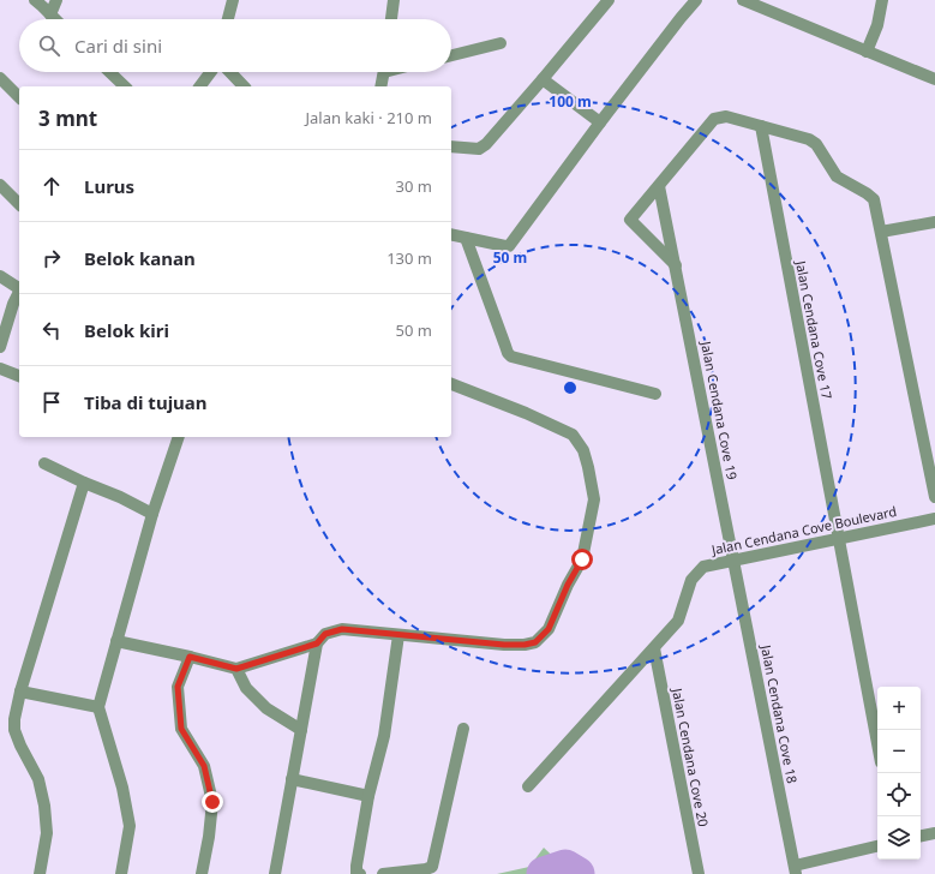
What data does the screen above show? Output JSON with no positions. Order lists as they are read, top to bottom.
{
  "streets": {
    "street": [
      "Jalan Cendana Cove 17",
      "Jalan Cendana Cove 19",
      "Jalan Cendana Cove Boulevard",
      "Jalan Cendana Cove 18",
      "Jalan Cendana Cove 20"
    ]
  },
  "crossings": [
    ["Jalan Cendana Cove 17", "Jalan Cendana Cove Boulevard"],
    ["Jalan Cendana Cove 19", "Jalan Cendana Cove Boulevard"],
    ["Jalan Cendana Cove 19", "Jalan Cendana Cove 18"],
    ["Jalan Cendana Cove Boulevard", "Jalan Cendana Cove 18"],
    ["Jalan Cendana Cove Boulevard", "Jalan Cendana Cove 20"]
  ],
  "page": {
    "search": "Cari di sini",
    "heading": ["3 mnt", "Jalan kaki · 210 m"],
    "list": [
      ["Lurus", "30 m"],
      ["Belok kanan", "130 m"],
      ["Belok kiri", "50 m"],
      "Tiba di tujuan"
    ],
    "map_buttons": ["+", "−"]
  },
  "rings": ["100 m", "50 m"]
}
